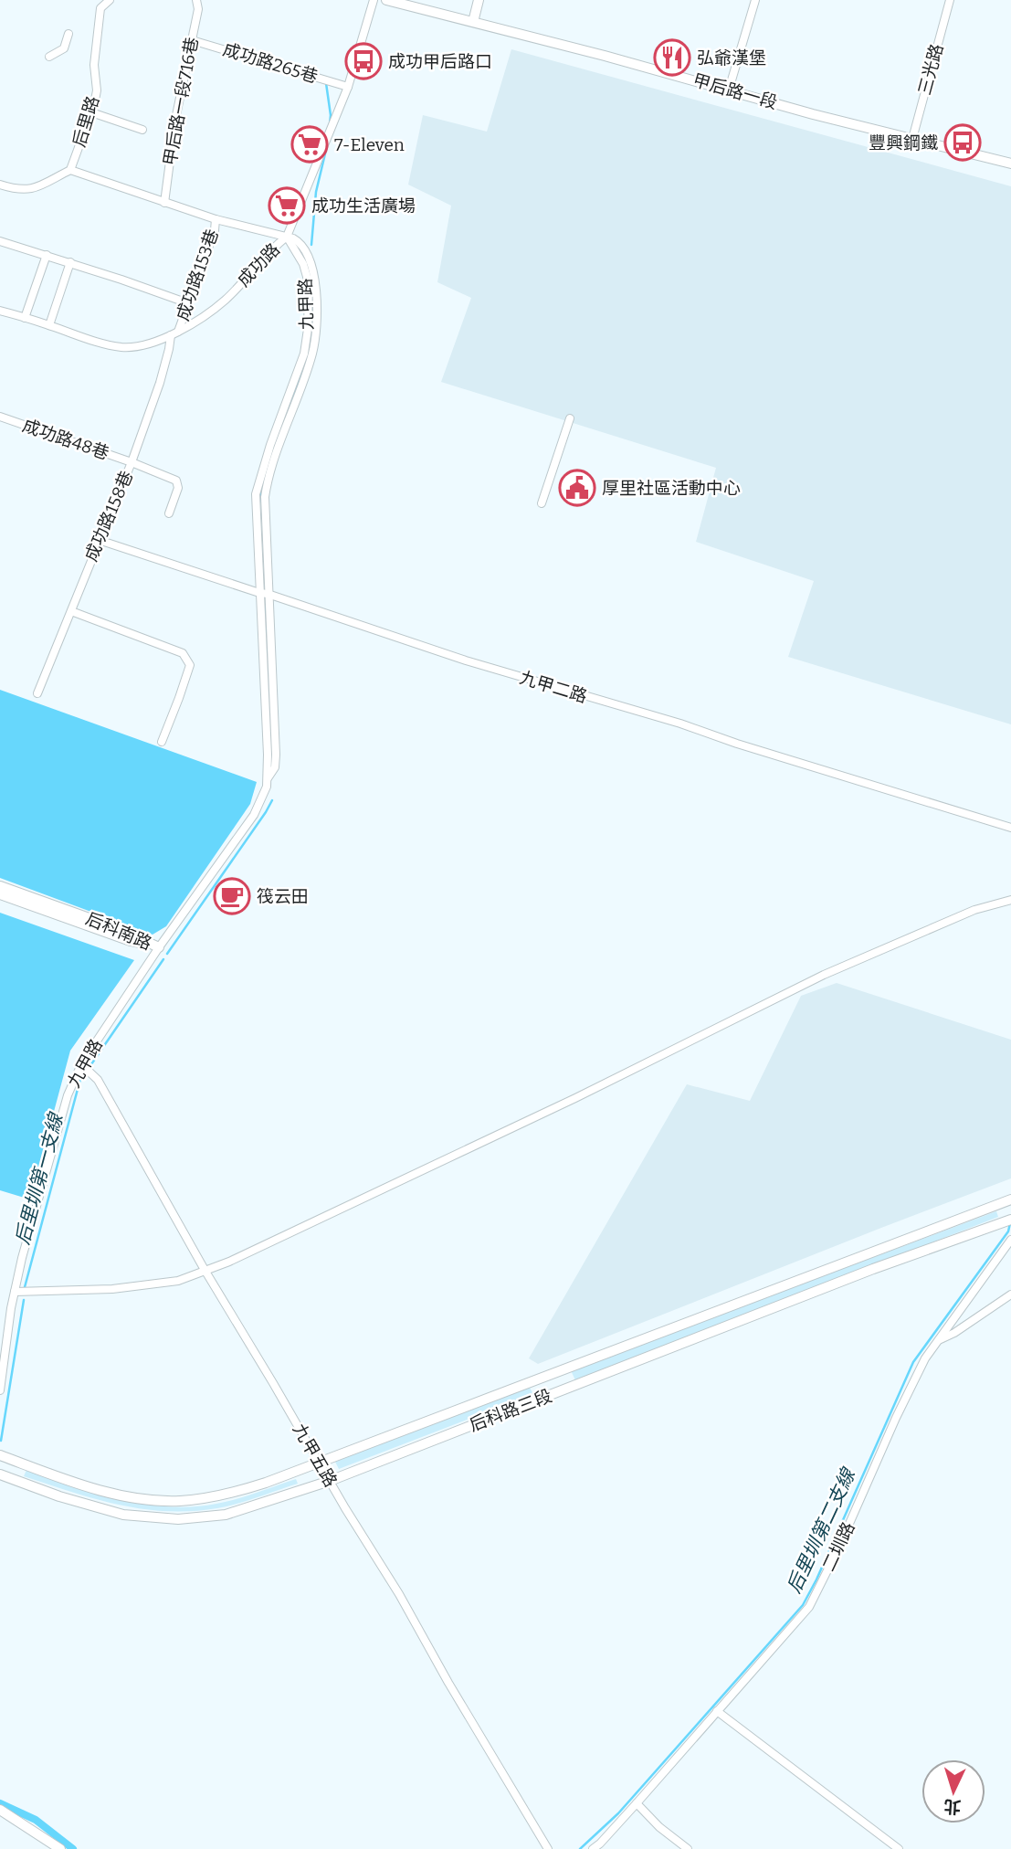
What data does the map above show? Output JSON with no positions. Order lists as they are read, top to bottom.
{
  "streets": {
    "street": [
      "成功路265巷",
      "三光路",
      "甲后路一段",
      "甲后路一段716巷",
      "后里路",
      "成功路",
      "成功路153巷",
      "九甲路",
      "成功路48巷",
      "成功路158巷",
      "九甲二路",
      "后科南路",
      "后科路三段",
      "九甲五路",
      "二圳路"
    ]
  },
  "crossings": [
    ["成功路265巷", "甲后路一段716巷"],
    ["成功路265巷", "成功路"],
    ["三光路", "甲后路一段"],
    ["成功路", "成功路153巷"],
    ["成功路", "九甲路"],
    ["成功路", "成功路158巷"],
    ["成功路153巷", "成功路158巷"],
    ["九甲路", "九甲二路"],
    ["九甲路", "后科南路"],
    ["九甲路", "九甲五路"],
    ["成功路48巷", "成功路158巷"],
    ["成功路158巷", "九甲二路"],
    ["后科路三段", "九甲五路"]
  ],
  "water": ["后里圳第一支線", "后里圳第二支線"],
  "places": {
    "restaurant": ["弘爺漢堡"],
    "bus stop": ["成功甲后路口", "豐興鋼鐵"],
    "supermarket": ["7-Eleven", "成功生活廣場"],
    "public building": ["厚里社區活動中心"],
    "cafe": ["筏云田"]
  },
  "north": "bottom"
}
